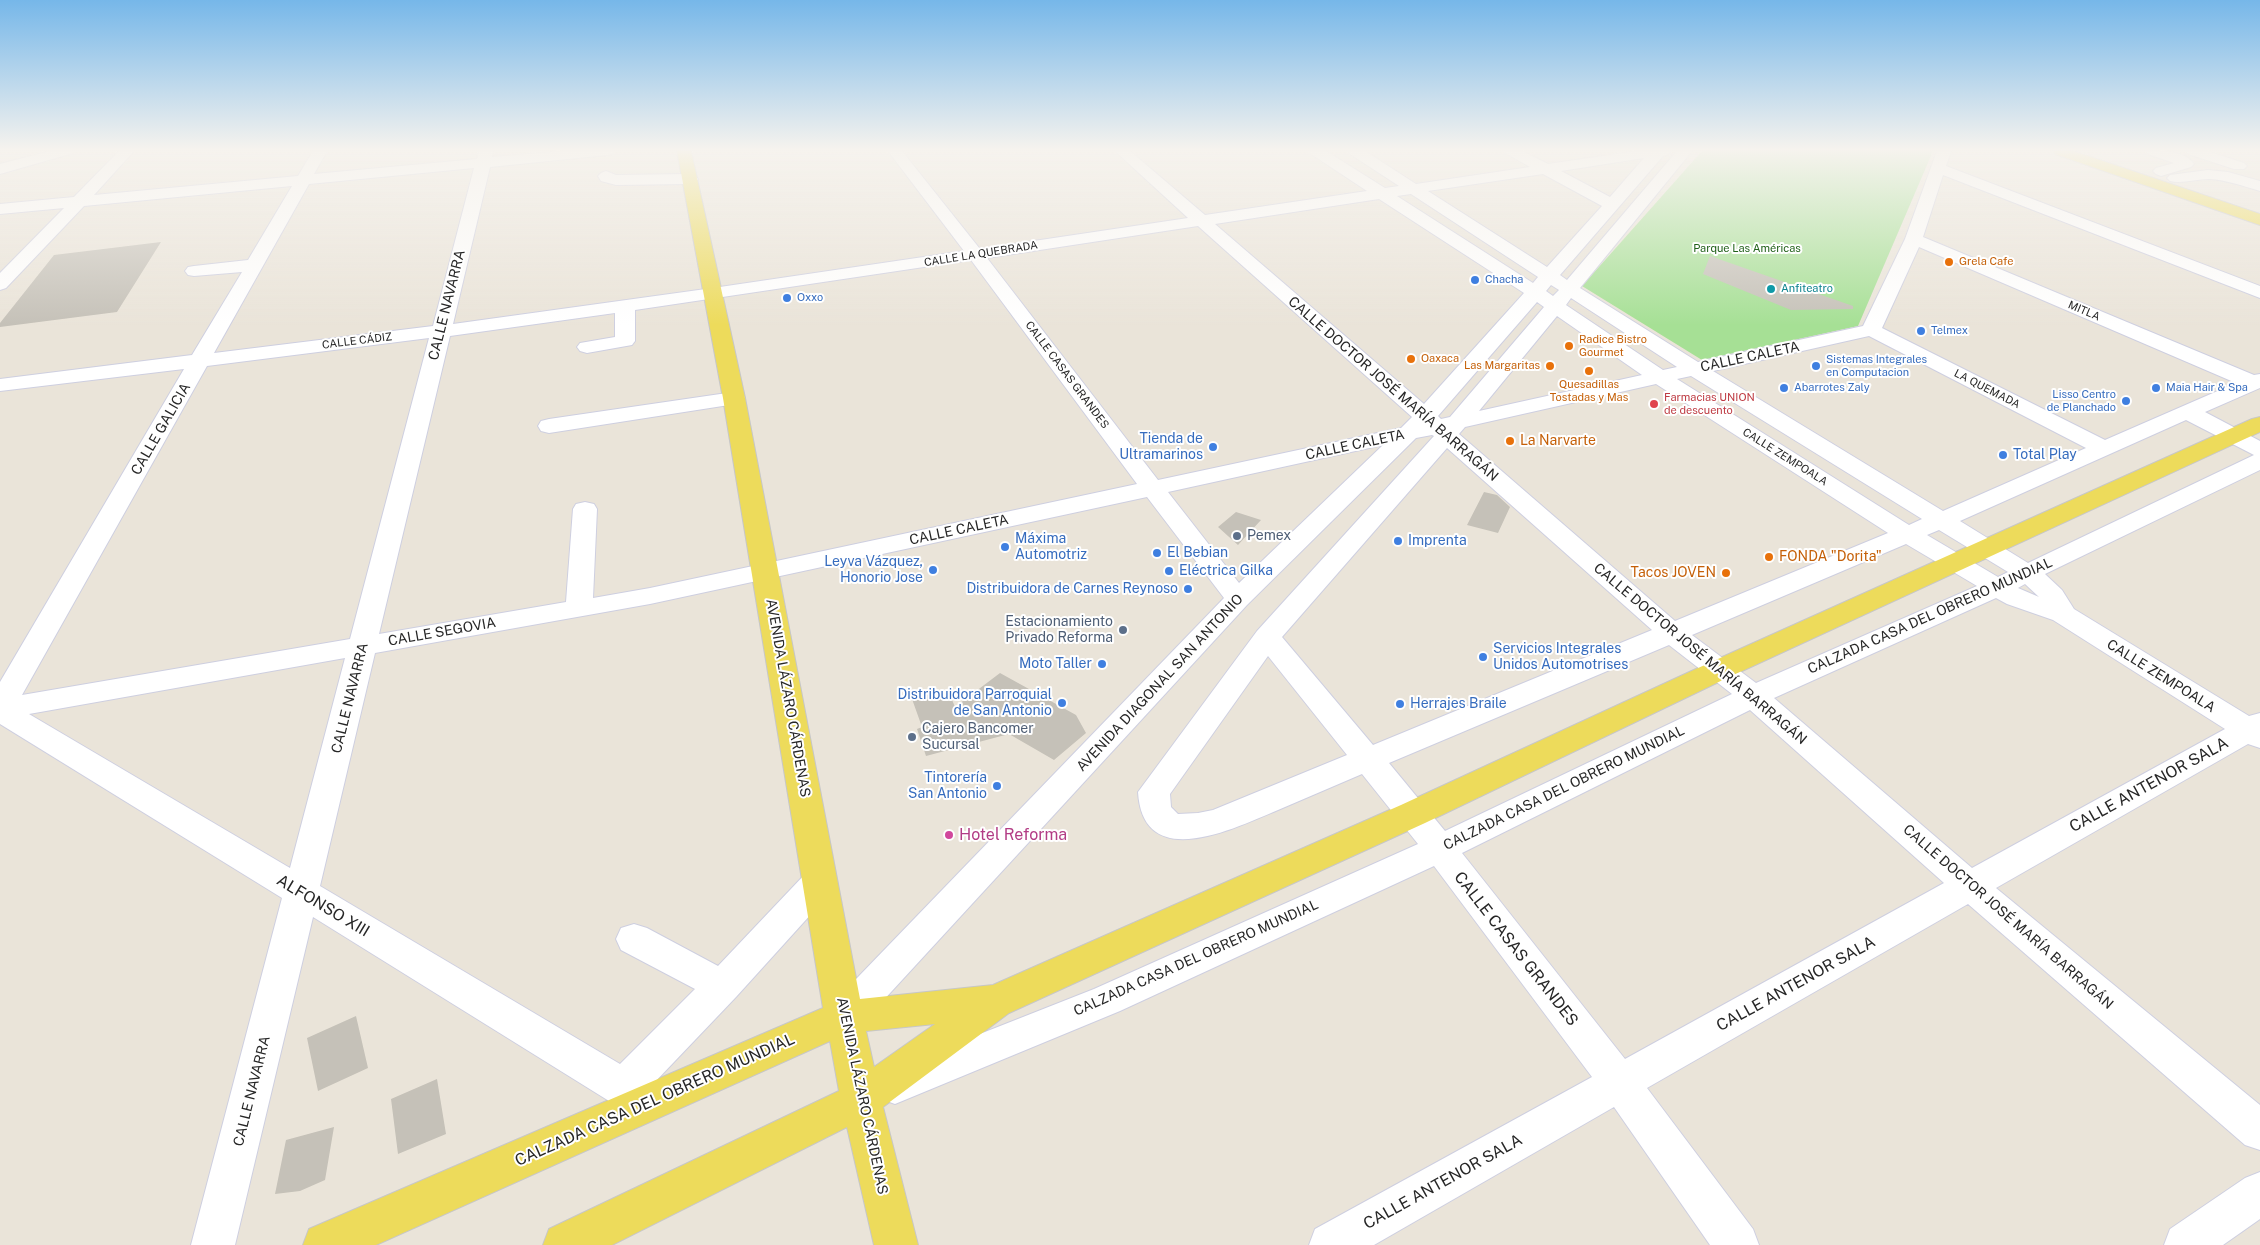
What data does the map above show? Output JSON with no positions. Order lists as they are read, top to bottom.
{
  "streets": {
    "main road": ["CALZADA CASA DEL OBRERO MUNDIAL", "AVENIDA LÁZARO CÁRDENAS"],
    "street": [
      "CALLE LA QUEBRADA",
      "CALLE NAVARRA",
      "MITLA",
      "CALLE CÁDIZ",
      "CALLE CALETA",
      "CALLE CASAS GRANDES",
      "CALLE DOCTOR JOSÉ MARÍA BARRAGÁN",
      "LA QUEMADA",
      "CALLE GALICIA",
      "CALLE ZEMPOALA",
      "CALLE SEGOVIA",
      "AVENIDA DIAGONAL SAN ANTONIO",
      "CALLE ANTENOR SALA",
      "ALFONSO XIII"
    ]
  },
  "crossings": [
    ["CALLE LA QUEBRADA", "CALLE CÁDIZ"],
    ["CALLE LA QUEBRADA", "CALLE CASAS GRANDES"],
    ["CALLE LA QUEBRADA", "CALLE DOCTOR JOSÉ MARÍA BARRAGÁN"],
    ["CALLE LA QUEBRADA", "AVENIDA LÁZARO CÁRDENAS"],
    ["CALLE NAVARRA", "CALLE CÁDIZ"],
    ["CALLE NAVARRA", "CALLE SEGOVIA"],
    ["CALLE NAVARRA", "ALFONSO XIII"],
    ["CALLE CÁDIZ", "CALLE GALICIA"],
    ["CALLE CÁDIZ", "AVENIDA LÁZARO CÁRDENAS"],
    ["CALLE CALETA", "CALLE CASAS GRANDES"],
    ["CALLE CALETA", "CALLE DOCTOR JOSÉ MARÍA BARRAGÁN"],
    ["CALLE CALETA", "LA QUEMADA"],
    ["CALLE CALETA", "CALLE ZEMPOALA"],
    ["CALLE CALETA", "CALLE SEGOVIA"],
    ["CALLE CALETA", "AVENIDA DIAGONAL SAN ANTONIO"],
    ["CALLE CALETA", "AVENIDA LÁZARO CÁRDENAS"],
    ["CALLE CASAS GRANDES", "CALZADA CASA DEL OBRERO MUNDIAL"],
    ["CALLE CASAS GRANDES", "AVENIDA DIAGONAL SAN ANTONIO"],
    ["CALLE CASAS GRANDES", "CALLE ANTENOR SALA"],
    ["CALLE DOCTOR JOSÉ MARÍA BARRAGÁN", "CALZADA CASA DEL OBRERO MUNDIAL"],
    ["CALLE DOCTOR JOSÉ MARÍA BARRAGÁN", "AVENIDA DIAGONAL SAN ANTONIO"],
    ["CALLE DOCTOR JOSÉ MARÍA BARRAGÁN", "CALLE ANTENOR SALA"],
    ["CALLE GALICIA", "CALLE SEGOVIA"],
    ["CALLE GALICIA", "ALFONSO XIII"],
    ["CALLE ZEMPOALA", "CALZADA CASA DEL OBRERO MUNDIAL"],
    ["CALLE ZEMPOALA", "AVENIDA DIAGONAL SAN ANTONIO"],
    ["CALLE ZEMPOALA", "CALLE ANTENOR SALA"],
    ["CALZADA CASA DEL OBRERO MUNDIAL", "AVENIDA DIAGONAL SAN ANTONIO"],
    ["CALZADA CASA DEL OBRERO MUNDIAL", "AVENIDA LÁZARO CÁRDENAS"],
    ["CALZADA CASA DEL OBRERO MUNDIAL", "ALFONSO XIII"],
    ["CALLE SEGOVIA", "AVENIDA LÁZARO CÁRDENAS"],
    ["CALLE SEGOVIA", "ALFONSO XIII"],
    ["AVENIDA DIAGONAL SAN ANTONIO", "AVENIDA LÁZARO CÁRDENAS"]
  ],
  "parks": ["Parque Las Américas"],
  "places": [
    "Grela Cafe",
    "Chacha",
    "Anfiteatro",
    "Oxxo",
    "Telmex",
    "Radice Bistro Gourmet",
    "Oaxaca",
    "Las Margaritas",
    "Sistemas Integrales en Computacion",
    "Quesadillas Tostadas y Mas",
    "Abarrotes Zaly",
    "Maia Hair & Spa",
    "Lisso Centro de Planchado",
    "Farmacias UNION de descuento",
    "La Narvarte",
    "Tienda de Ultramarinos",
    "Total Play",
    "Pemex",
    "Imprenta",
    "Máxima Automotriz",
    "El Bebian",
    "FONDA \"Dorita\"",
    "Leyva Vázquez, Honorio Jose",
    "Eléctrica Gilka",
    "Tacos JOVEN",
    "Distribuidora de Carnes Reynoso",
    "Estacionamiento Privado Reforma",
    "Servicios Integrales Unidos Automotrises",
    "Moto Taller",
    "Distribuidora Parroquial de San Antonio",
    "Herrajes Braile",
    "Cajero Bancomer Sucursal",
    "Tintorería San Antonio",
    "Hotel Reforma"
  ]
}
